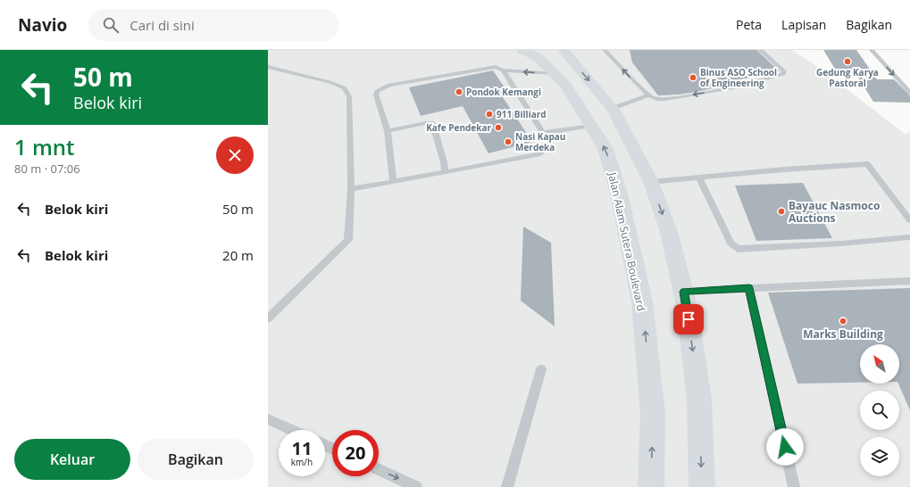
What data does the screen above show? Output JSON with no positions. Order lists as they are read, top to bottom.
{
  "streets": {
    "main road": ["Jalan Alam Sutera Boulevard"]
  },
  "places": [
    "Gedung Karya Pastoral",
    "Binus ASO School of Engineering",
    "Pondok Kemangi",
    "911 Billiard",
    "Kafe Pendekar",
    "Nasi Kapau Merdeka",
    "Bayauc Nasmoco Auctions",
    "Marks Building"
  ],
  "north": "top left",
  "page": {
    "header": "Navio",
    "search": "Cari di sini",
    "nav": ["Peta", "Lapisan", "Bagikan"],
    "turn": ["50 m", "Belok kiri"],
    "heading": ["1 mnt", "80 m · 07:06"],
    "list": [
      {
        "name": "Belok kiri",
        "value": "50 m"
      },
      {
        "name": "Belok kiri",
        "value": "20 m"
      }
    ],
    "speed": "11 km/h",
    "limit": "20",
    "buttons": ["Keluar", "Bagikan"]
  }
}
